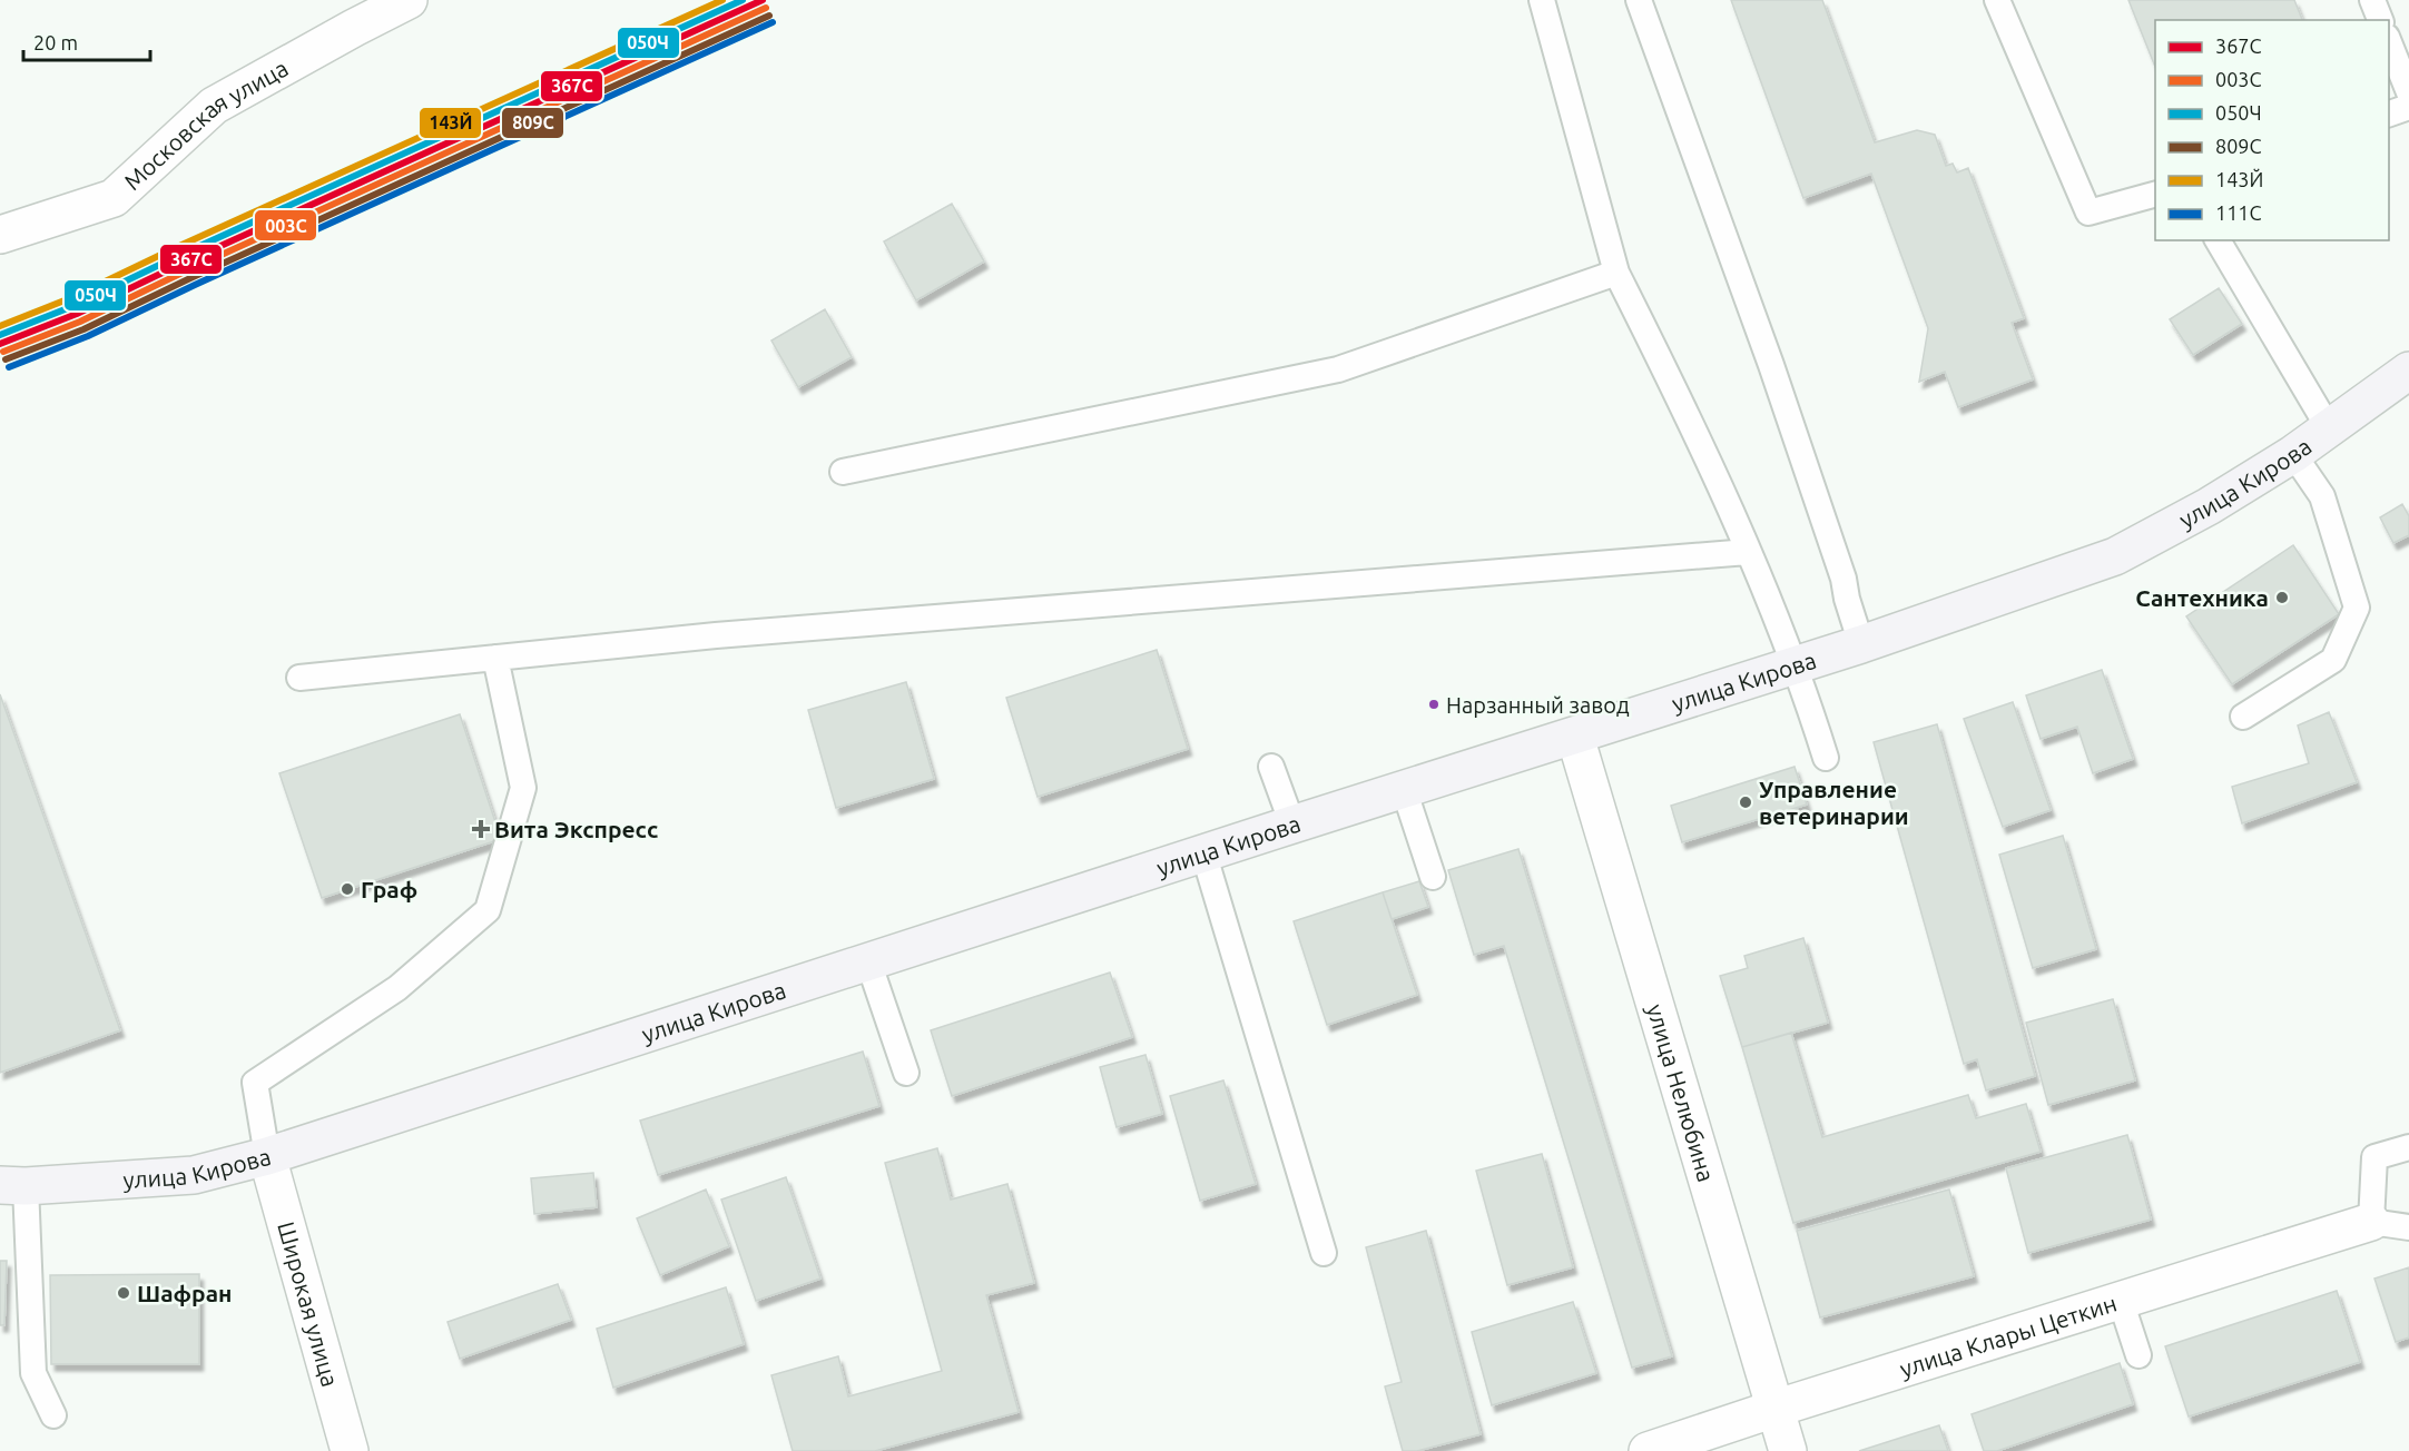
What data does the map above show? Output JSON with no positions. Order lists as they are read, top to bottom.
{
  "streets": {
    "street": [
      "Московская улица",
      "улица Кирова",
      "улица Нелюбина",
      "Широкая улица",
      "улица Клары Цеткин"
    ]
  },
  "crossings": [
    ["улица Кирова", "улица Нелюбина"],
    ["улица Кирова", "Широкая улица"],
    ["улица Нелюбина", "улица Клары Цеткин"]
  ],
  "places": {
    "other": [
      "Сантехника",
      "Нарзанный завод",
      "Управление ветеринарии",
      "Граф",
      "Шафран"
    ],
    "health": ["Вита Экспресс"]
  },
  "lines": [
    "transit line 367С",
    "transit line 050Ч",
    "transit line 143Й",
    "transit line 003С",
    "transit line 809С",
    "transit line 111С"
  ],
  "legend": [
    "367С",
    "003С",
    "050Ч",
    "809С",
    "143Й",
    "111С"
  ],
  "scale_bar": "20 m"
}
